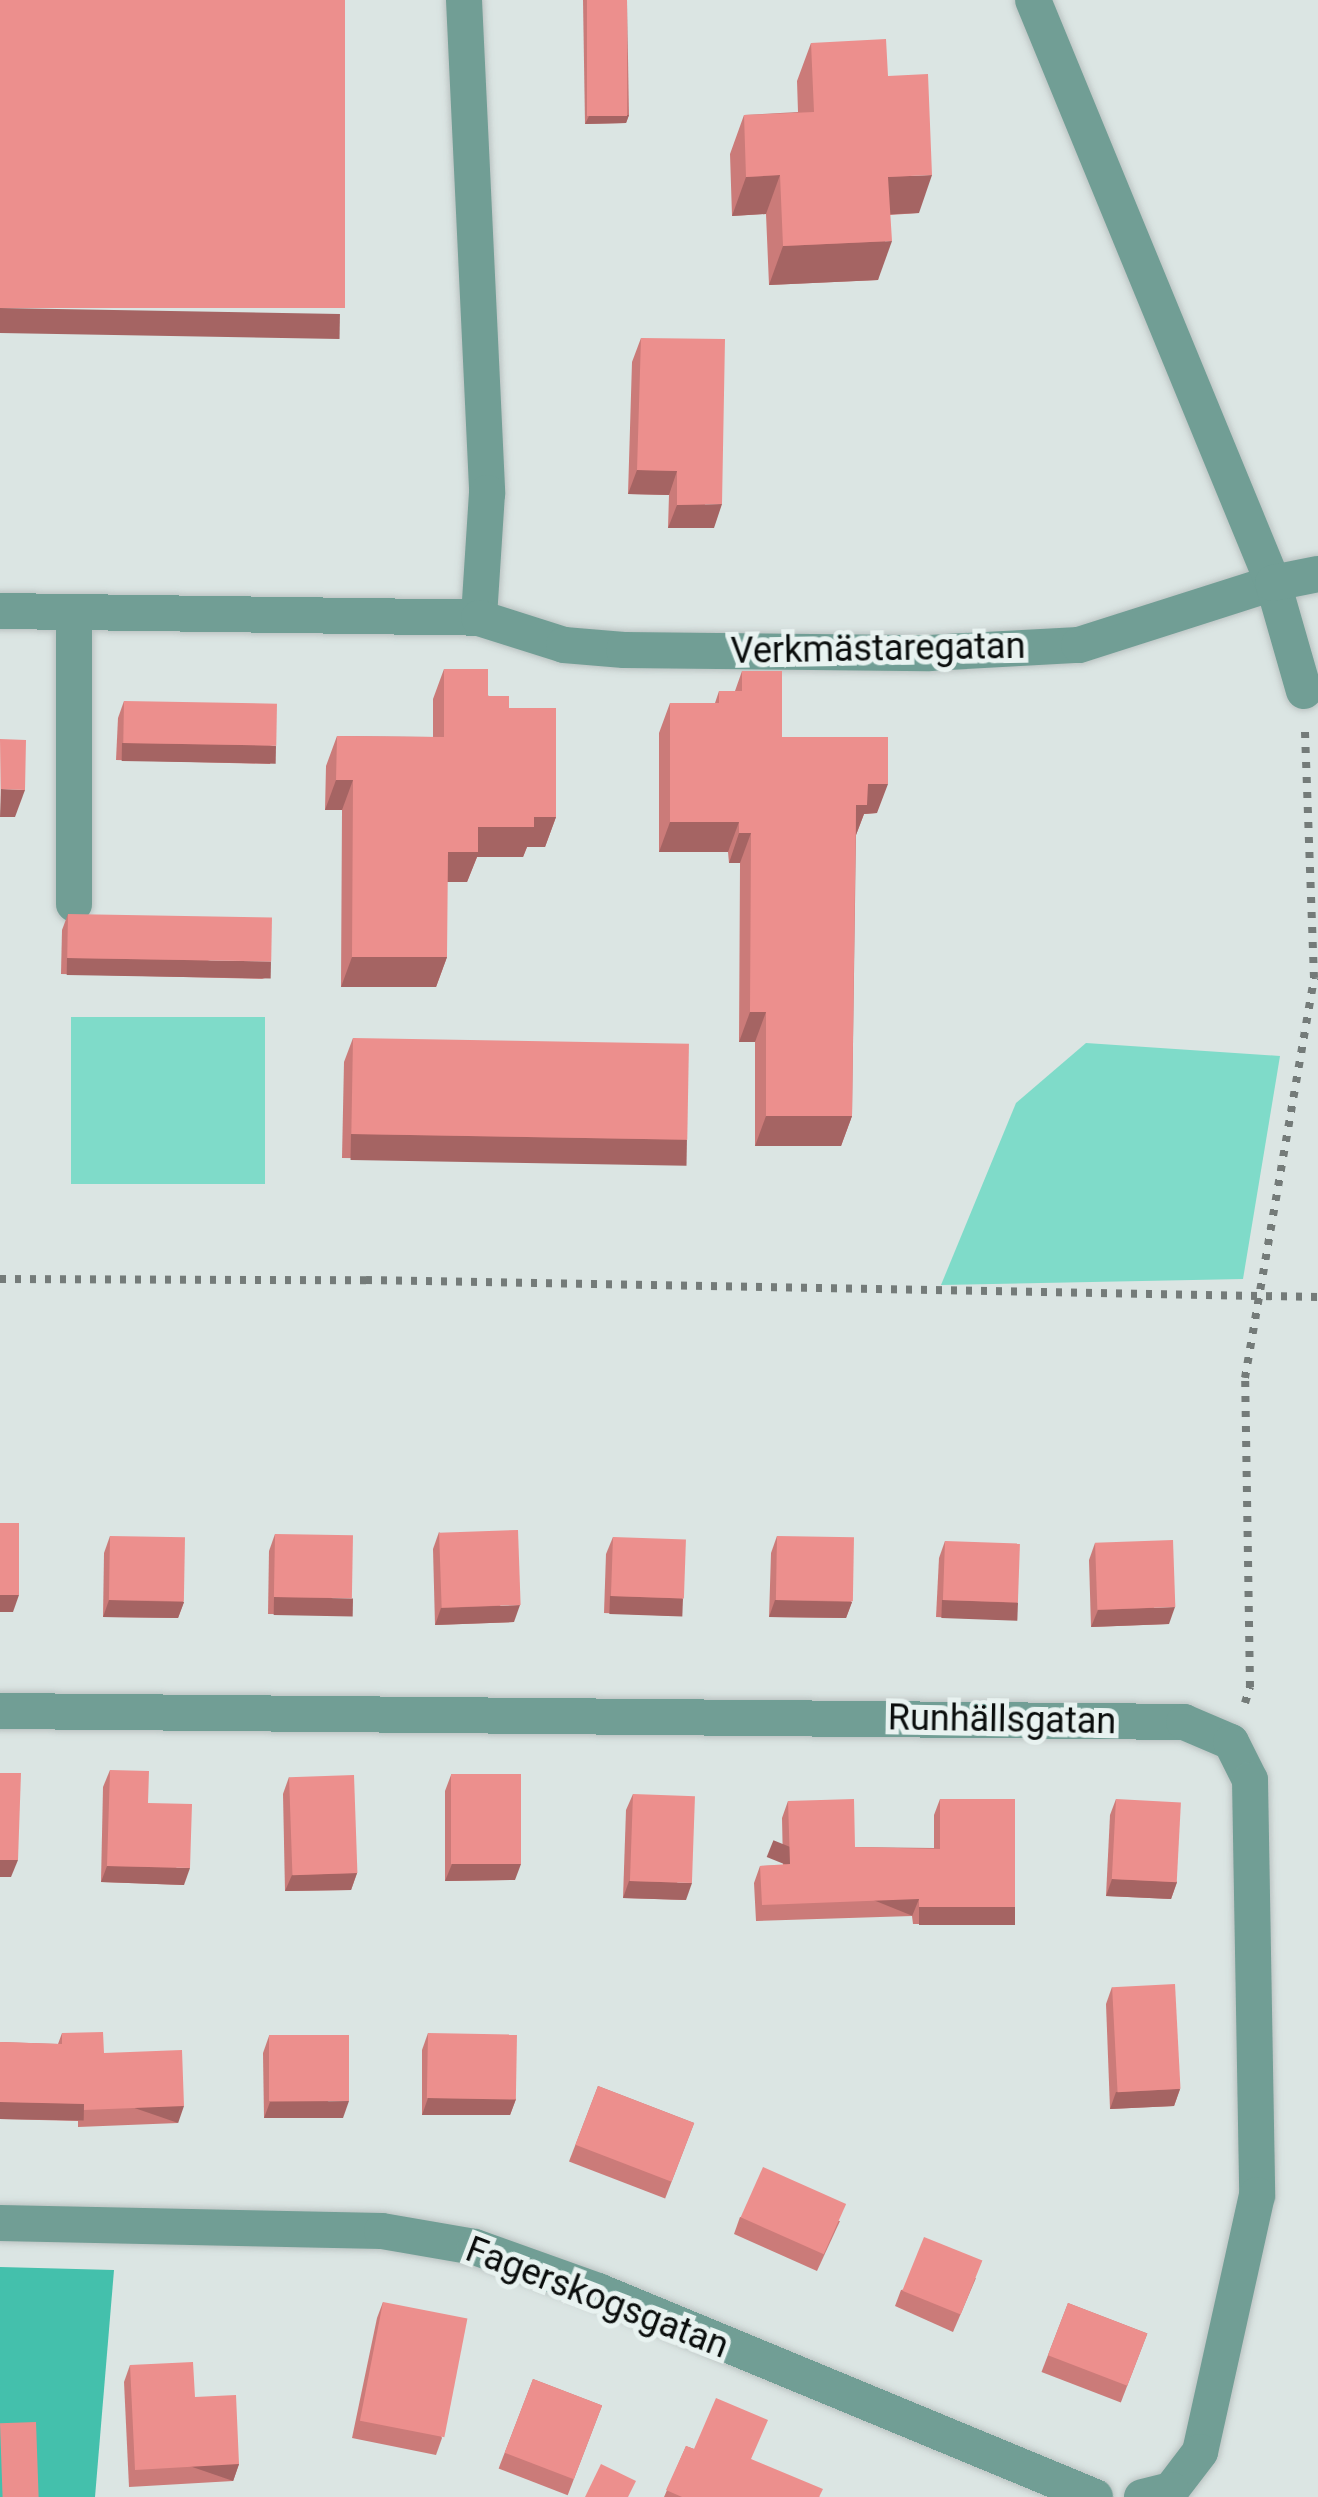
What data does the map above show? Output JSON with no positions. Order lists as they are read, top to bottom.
{
  "streets": {
    "street": ["Verkmästaregatan", "Runhällsgatan", "Fagerskogsgatan"]
  }
}
